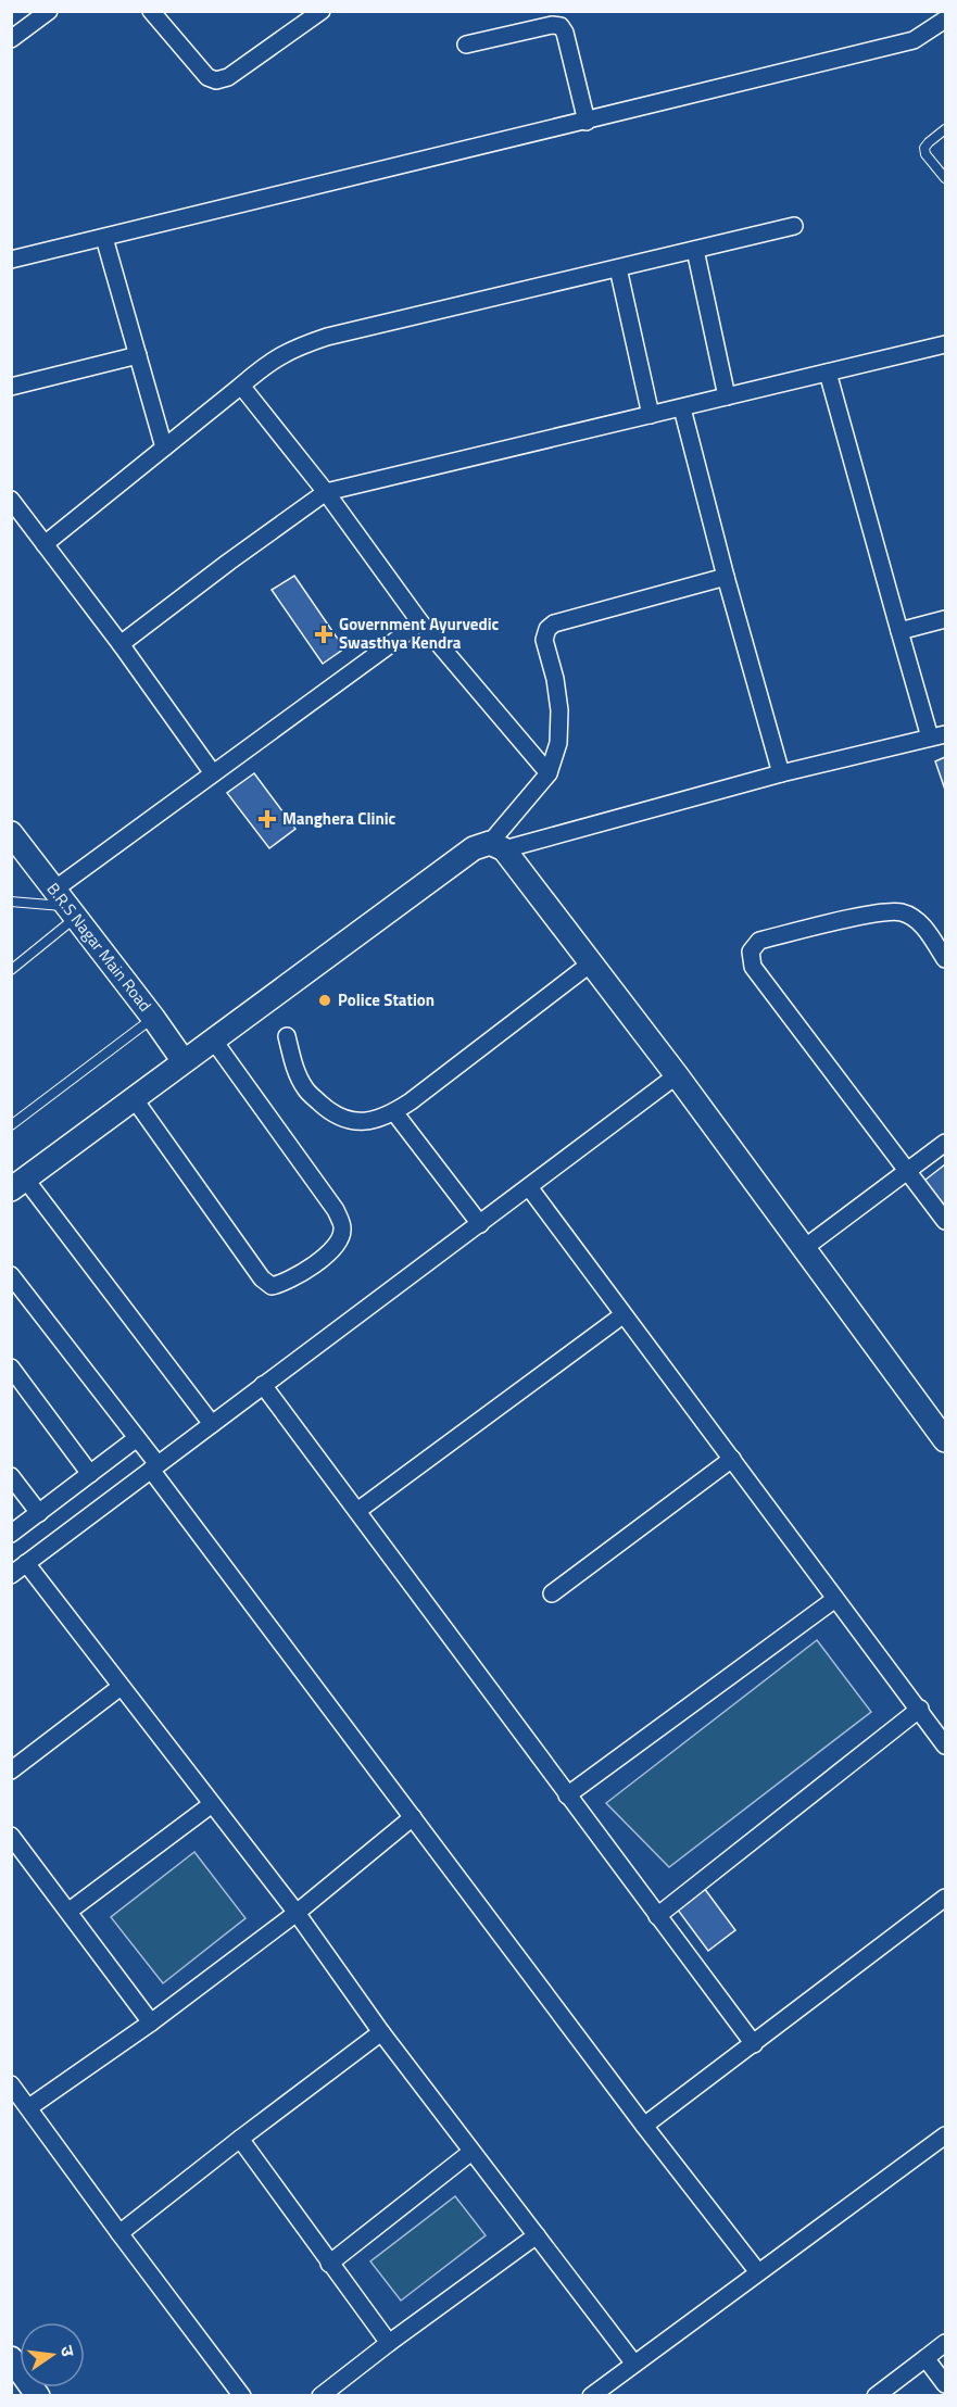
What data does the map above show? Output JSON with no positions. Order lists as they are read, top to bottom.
{
  "streets": {
    "street": ["B.R.S Nagar Main Road"]
  },
  "places": {
    "health": ["Government Ayurvedic Swasthya Kendra", "Manghera Clinic"],
    "other": ["Police Station"]
  },
  "north": "right"
}
